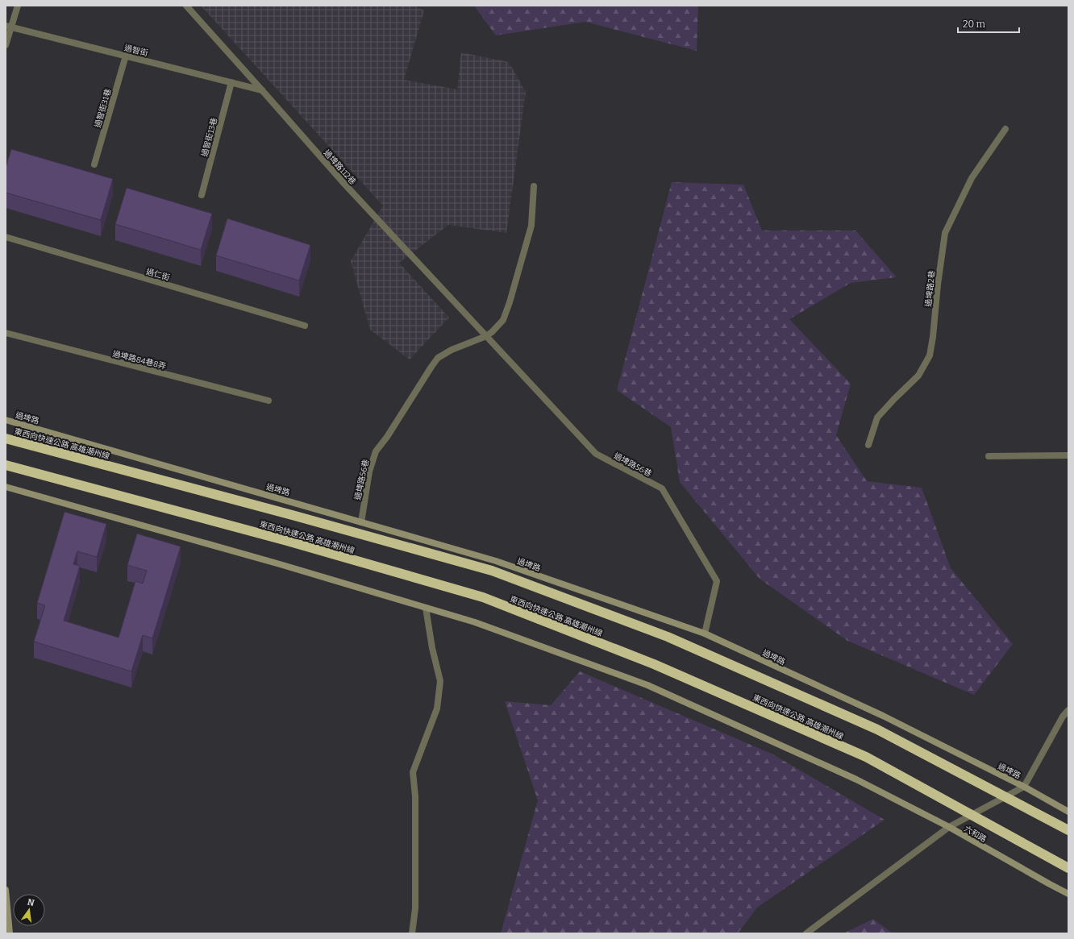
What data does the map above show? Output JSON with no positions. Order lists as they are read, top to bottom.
{
  "streets": {
    "highway": ["東西向快速公路 高雄潮州線"],
    "main road": ["過埤路", "六和路"],
    "street": [
      "過智街",
      "過智街31巷",
      "過智街13巷",
      "過埤路112巷",
      "過仁街",
      "過埤路2巷",
      "過埤路84巷8弄",
      "過埤路56巷"
    ]
  },
  "crossings": [
    ["過智街", "過智街31巷"],
    ["過智街", "過智街13巷"],
    ["過智街", "過埤路112巷"],
    ["過埤路112巷", "過埤路56巷"],
    ["過埤路", "過埤路56巷"],
    ["過埤路", "六和路"]
  ],
  "scale_bar": "20 m",
  "north": "top"
}
